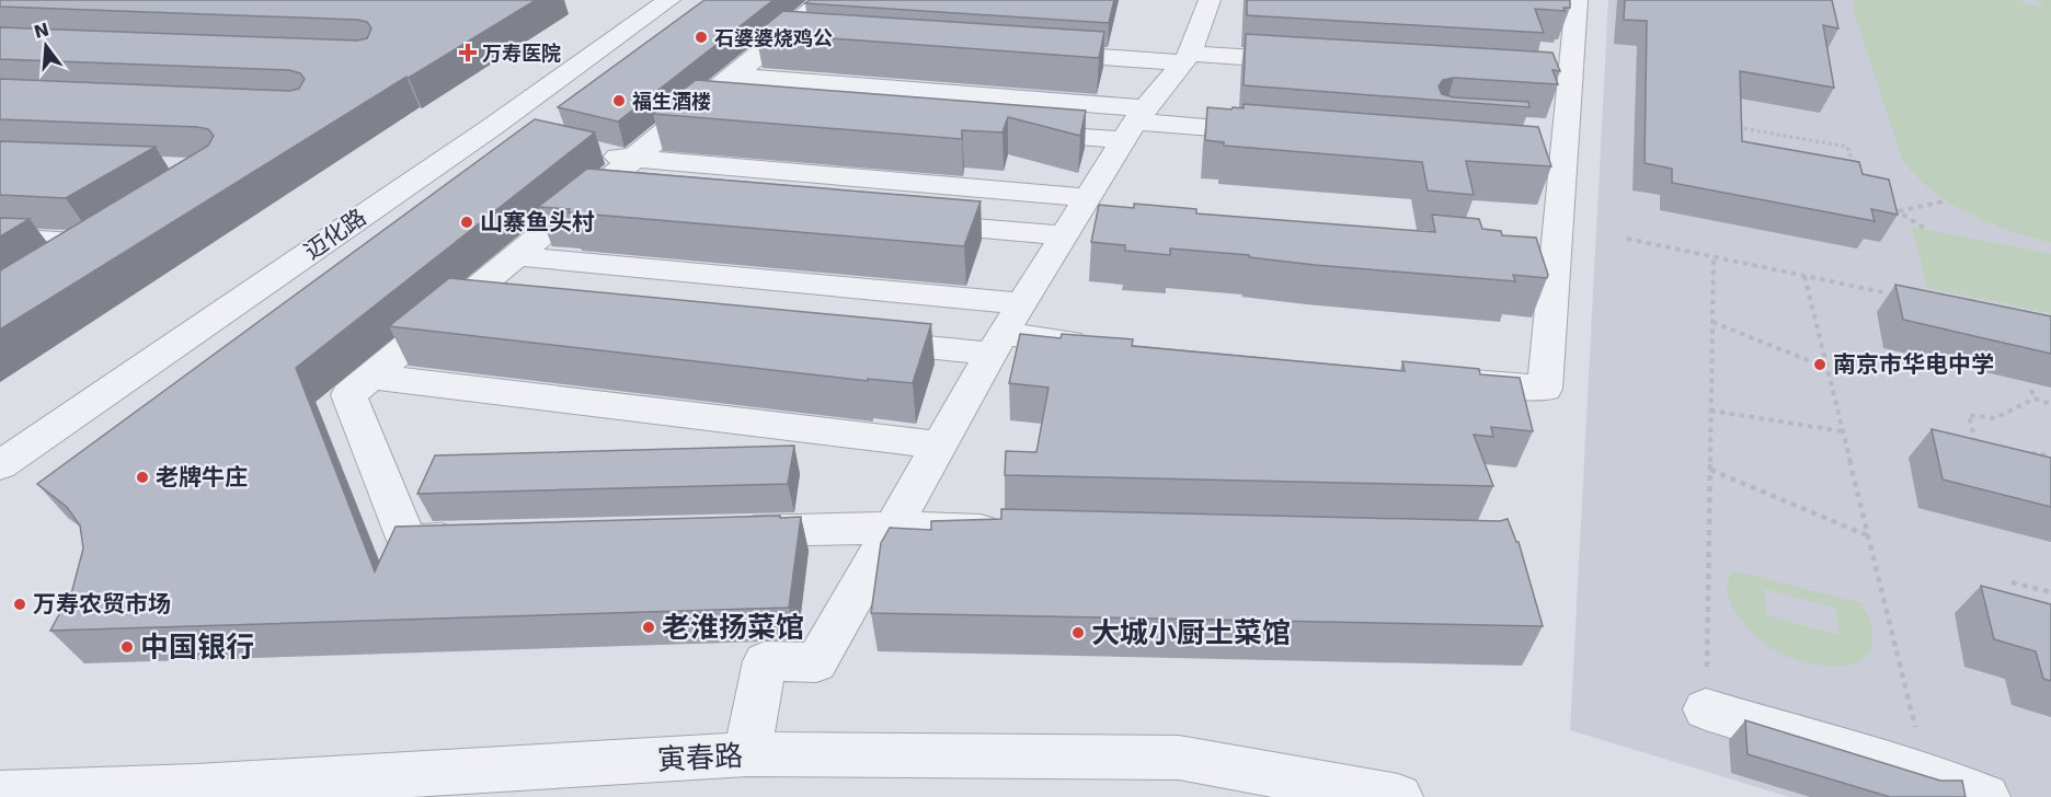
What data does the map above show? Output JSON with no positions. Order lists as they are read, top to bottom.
{
  "streets": {
    "street": ["迈化路", "寅春路"]
  },
  "places": {
    "other": [
      "石婆婆烧鸡公",
      "福生酒楼",
      "山寨鱼头村",
      "南京市华电中学",
      "老牌牛庄",
      "万寿农贸市场",
      "老淮扬菜馆",
      "大城小厨土菜馆",
      "中国银行"
    ],
    "health": ["万寿医院"]
  },
  "north": "top"
}
